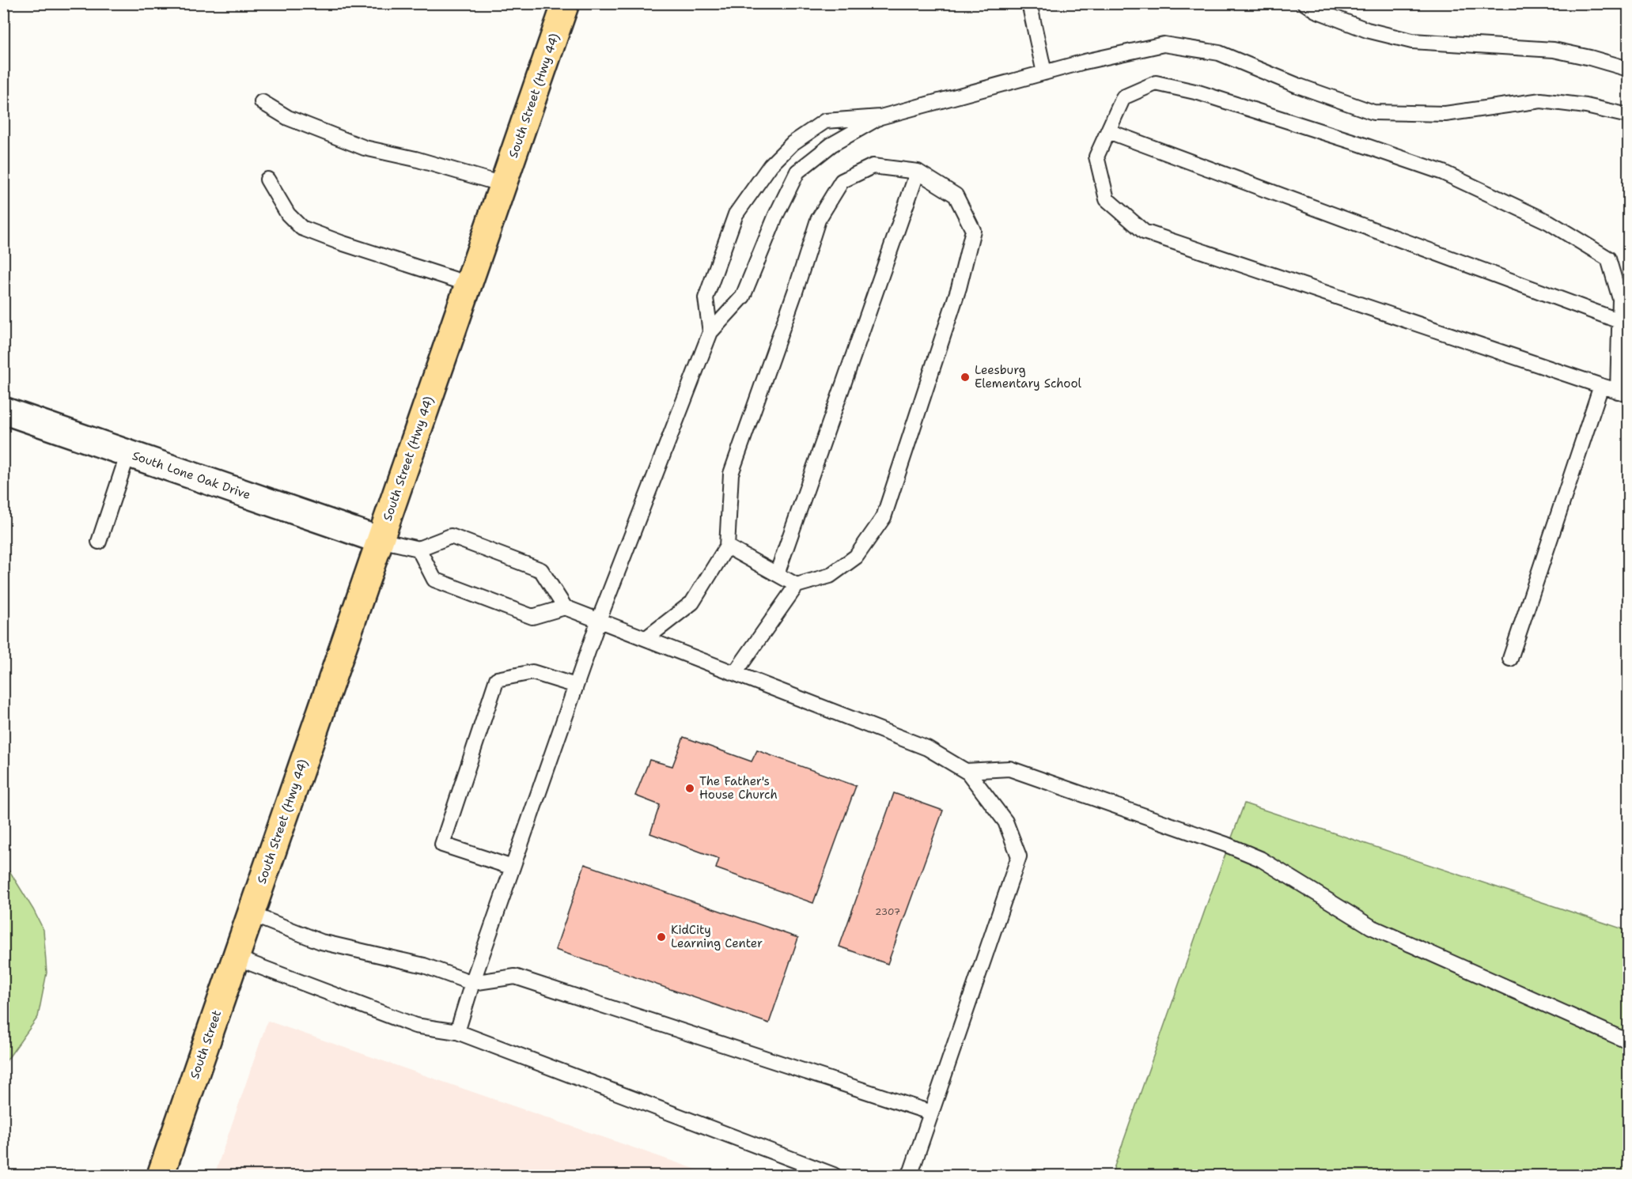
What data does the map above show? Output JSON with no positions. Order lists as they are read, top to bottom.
{
  "streets": {
    "main road": ["South Street (Hwy 44)", "South Street"],
    "street": ["South Lone Oak Drive"]
  },
  "crossings": [
    ["South Street (Hwy 44)", "South Lone Oak Drive"],
    ["South Street (Hwy 44)", "South Street"]
  ],
  "places": ["Leesburg Elementary School", "The Father's House Church", "KidCity Learning Center"],
  "house_numbers": ["2307"]
}
